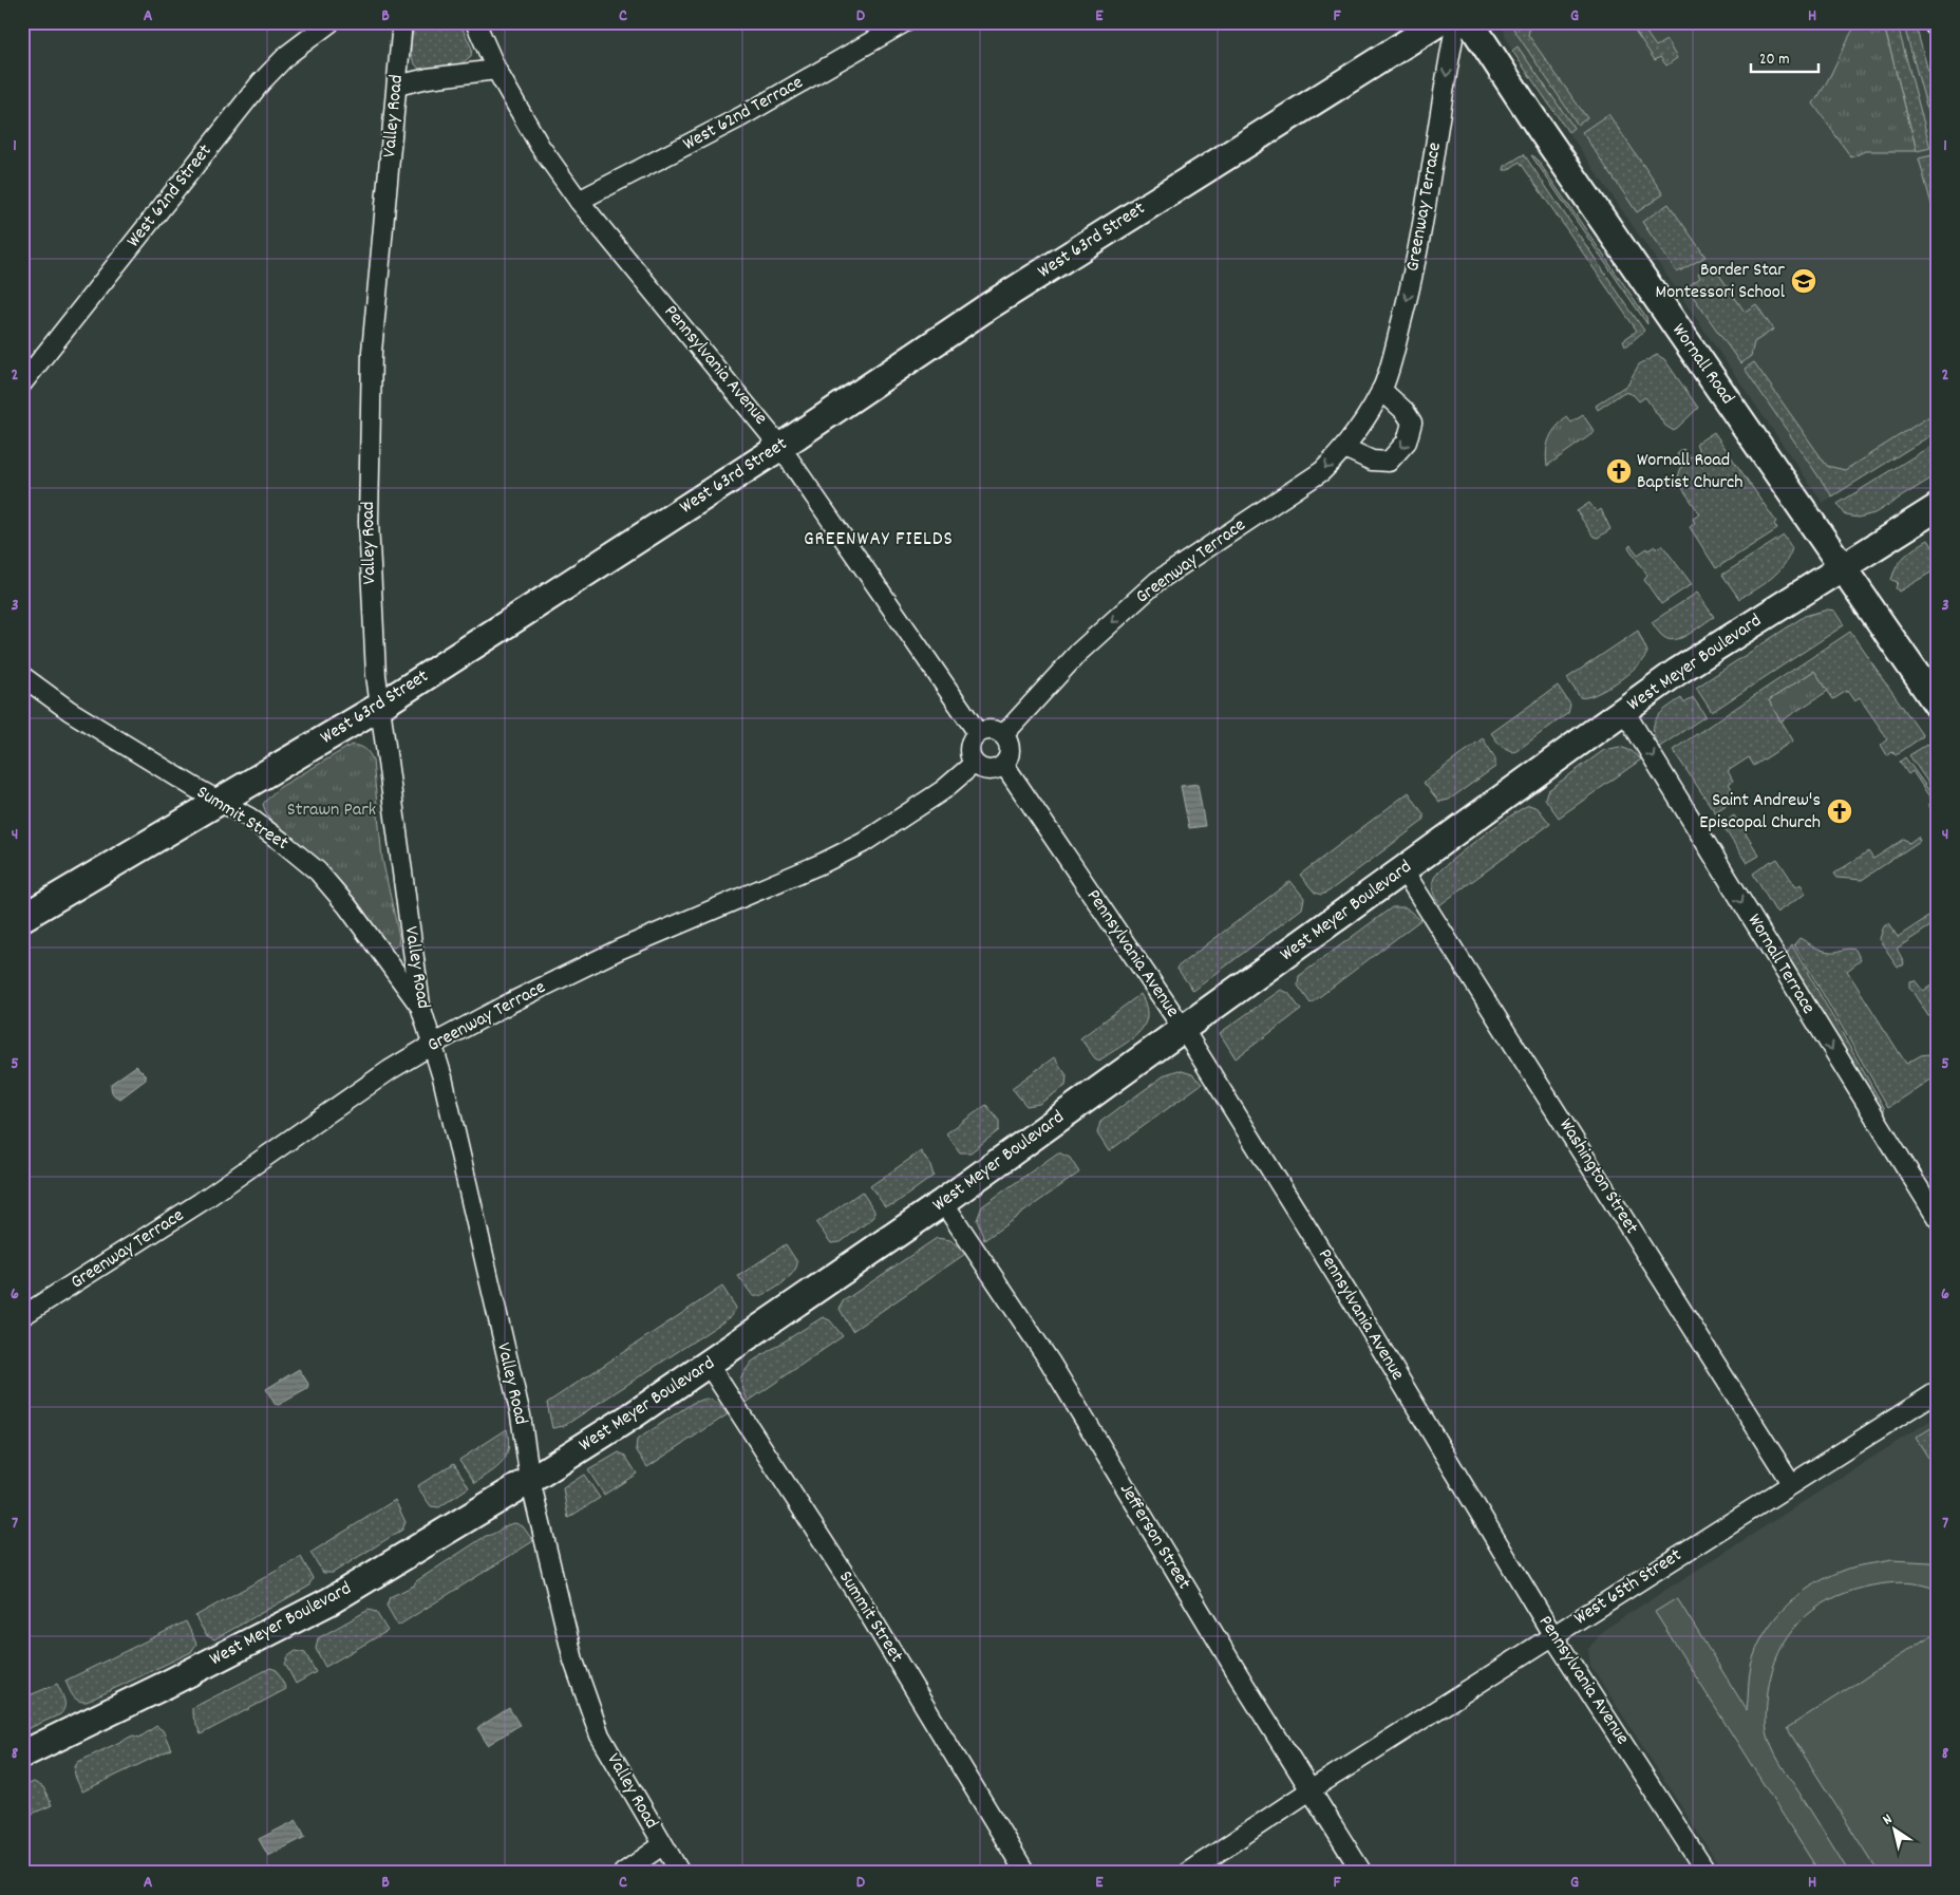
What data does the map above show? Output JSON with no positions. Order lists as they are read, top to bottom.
{
  "streets": {
    "main road": ["West 63rd Street", "Wornall Road", "West Meyer Boulevard"],
    "street": [
      "West 62nd Terrace",
      "Valley Road",
      "West 62nd Street",
      "Greenway Terrace",
      "Pennsylvania Avenue",
      "Summit Street",
      "Wornall Terrace",
      "Washington Street",
      "Jefferson Street",
      "West 65th Street"
    ]
  },
  "crossings": [
    ["West 62nd Terrace", "Pennsylvania Avenue"],
    ["Valley Road", "Greenway Terrace"],
    ["Valley Road", "West 63rd Street"],
    ["Valley Road", "West Meyer Boulevard"],
    ["Valley Road", "Summit Street"],
    ["Greenway Terrace", "Pennsylvania Avenue"],
    ["West 63rd Street", "Pennsylvania Avenue"],
    ["West 63rd Street", "Summit Street"],
    ["Wornall Road", "West Meyer Boulevard"],
    ["Pennsylvania Avenue", "West Meyer Boulevard"],
    ["Pennsylvania Avenue", "West 65th Street"],
    ["West Meyer Boulevard", "Summit Street"],
    ["West Meyer Boulevard", "Wornall Terrace"],
    ["West Meyer Boulevard", "Washington Street"],
    ["West Meyer Boulevard", "Jefferson Street"],
    ["Washington Street", "West 65th Street"],
    ["Jefferson Street", "West 65th Street"]
  ],
  "one_way": ["Greenway Terrace", "Wornall Terrace"],
  "districts": ["GREENWAY FIELDS"],
  "parks": ["Strawn Park"],
  "places": {
    "school or university": ["Border Star Montessori School"],
    "church": ["Wornall Road Baptist Church", "Saint Andrew's Episcopal Church"]
  },
  "scale_bar": "20 m",
  "north": "top left",
  "grid": {
    "columns": [
      "A",
      "B",
      "C",
      "D",
      "E",
      "F",
      "G",
      "H"
    ],
    "rows": [
      "1",
      "2",
      "3",
      "4",
      "5",
      "6",
      "7",
      "8"
    ]
  }
}
